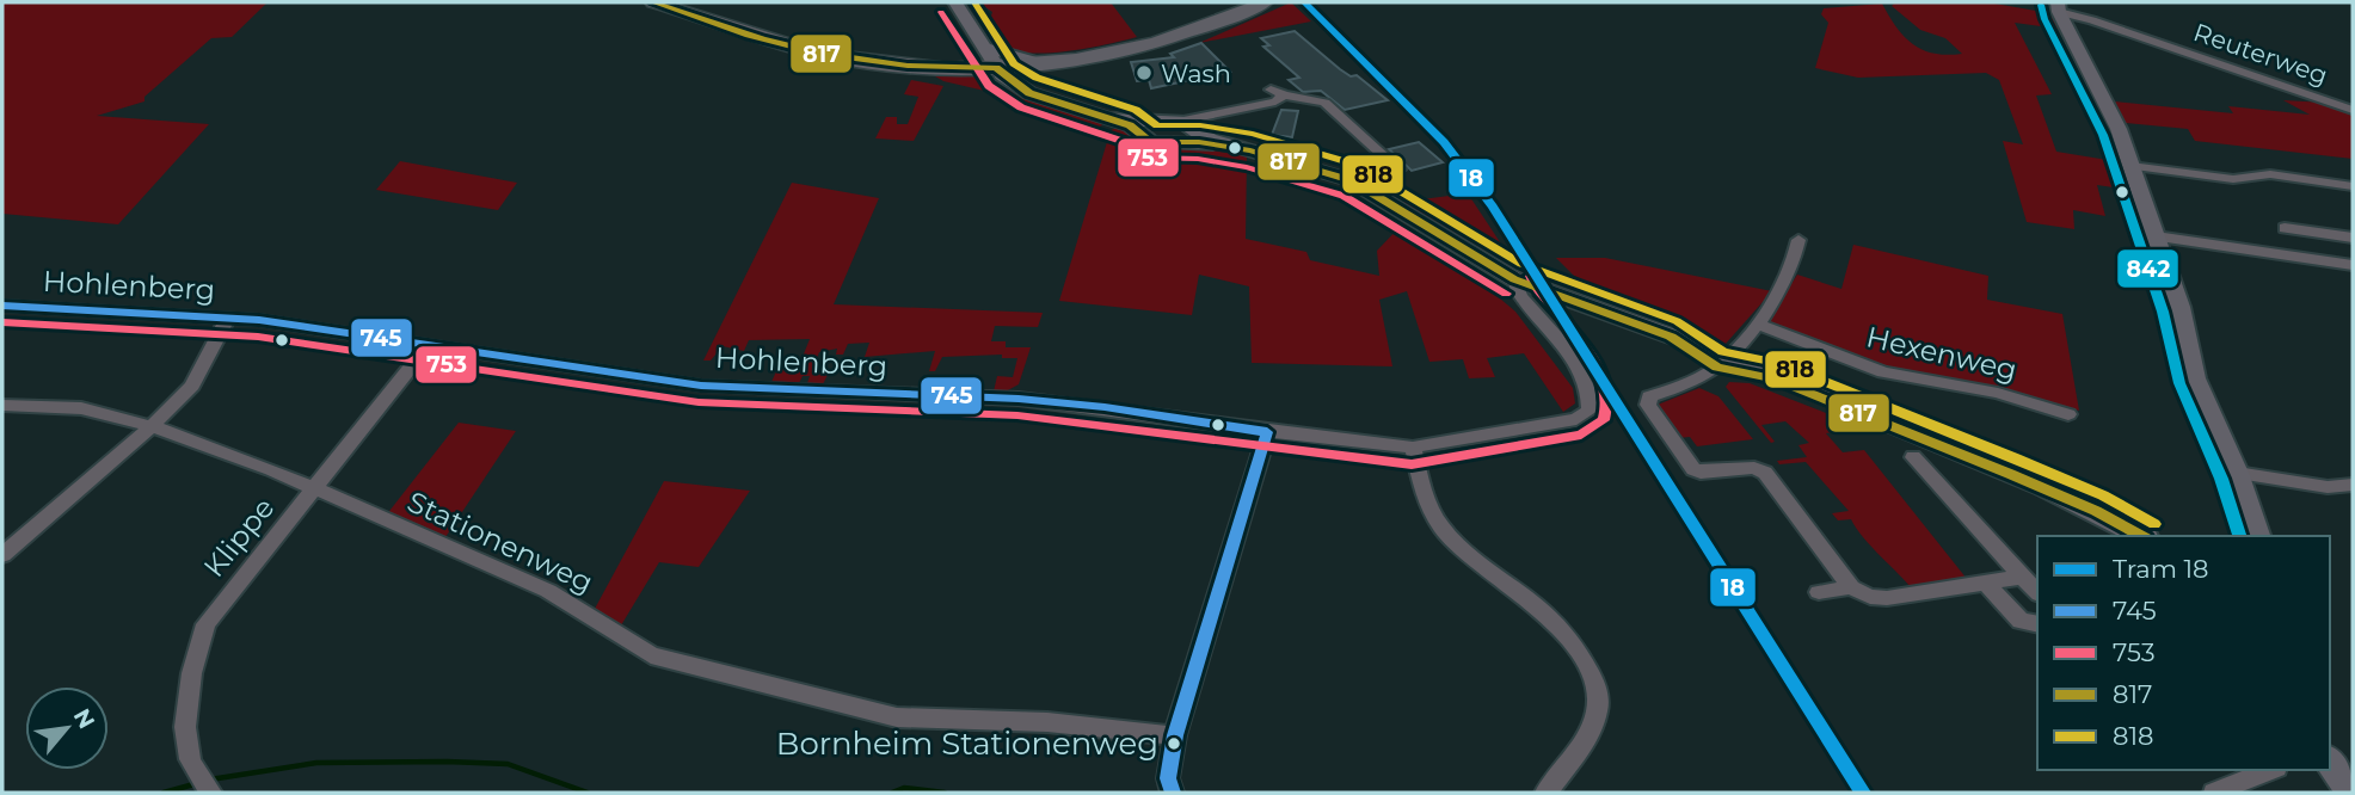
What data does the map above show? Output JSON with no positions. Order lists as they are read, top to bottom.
{
  "streets": {
    "street": [
      "Reuterweg",
      "Hohlenberg",
      "Hexenweg",
      "Klippe",
      "Stationenweg"
    ]
  },
  "crossings": [
    ["Hohlenberg", "Klippe"],
    ["Klippe", "Stationenweg"]
  ],
  "places": ["Wash", "Bornheim Stationenweg"],
  "lines": [
    "tram line 18",
    "transit line 817",
    "transit line 818",
    "transit line 842",
    "transit line 753",
    "transit line 745"
  ],
  "legend": [
    "Tram 18",
    "745",
    "753",
    "817",
    "818"
  ],
  "north": "top right"
}
